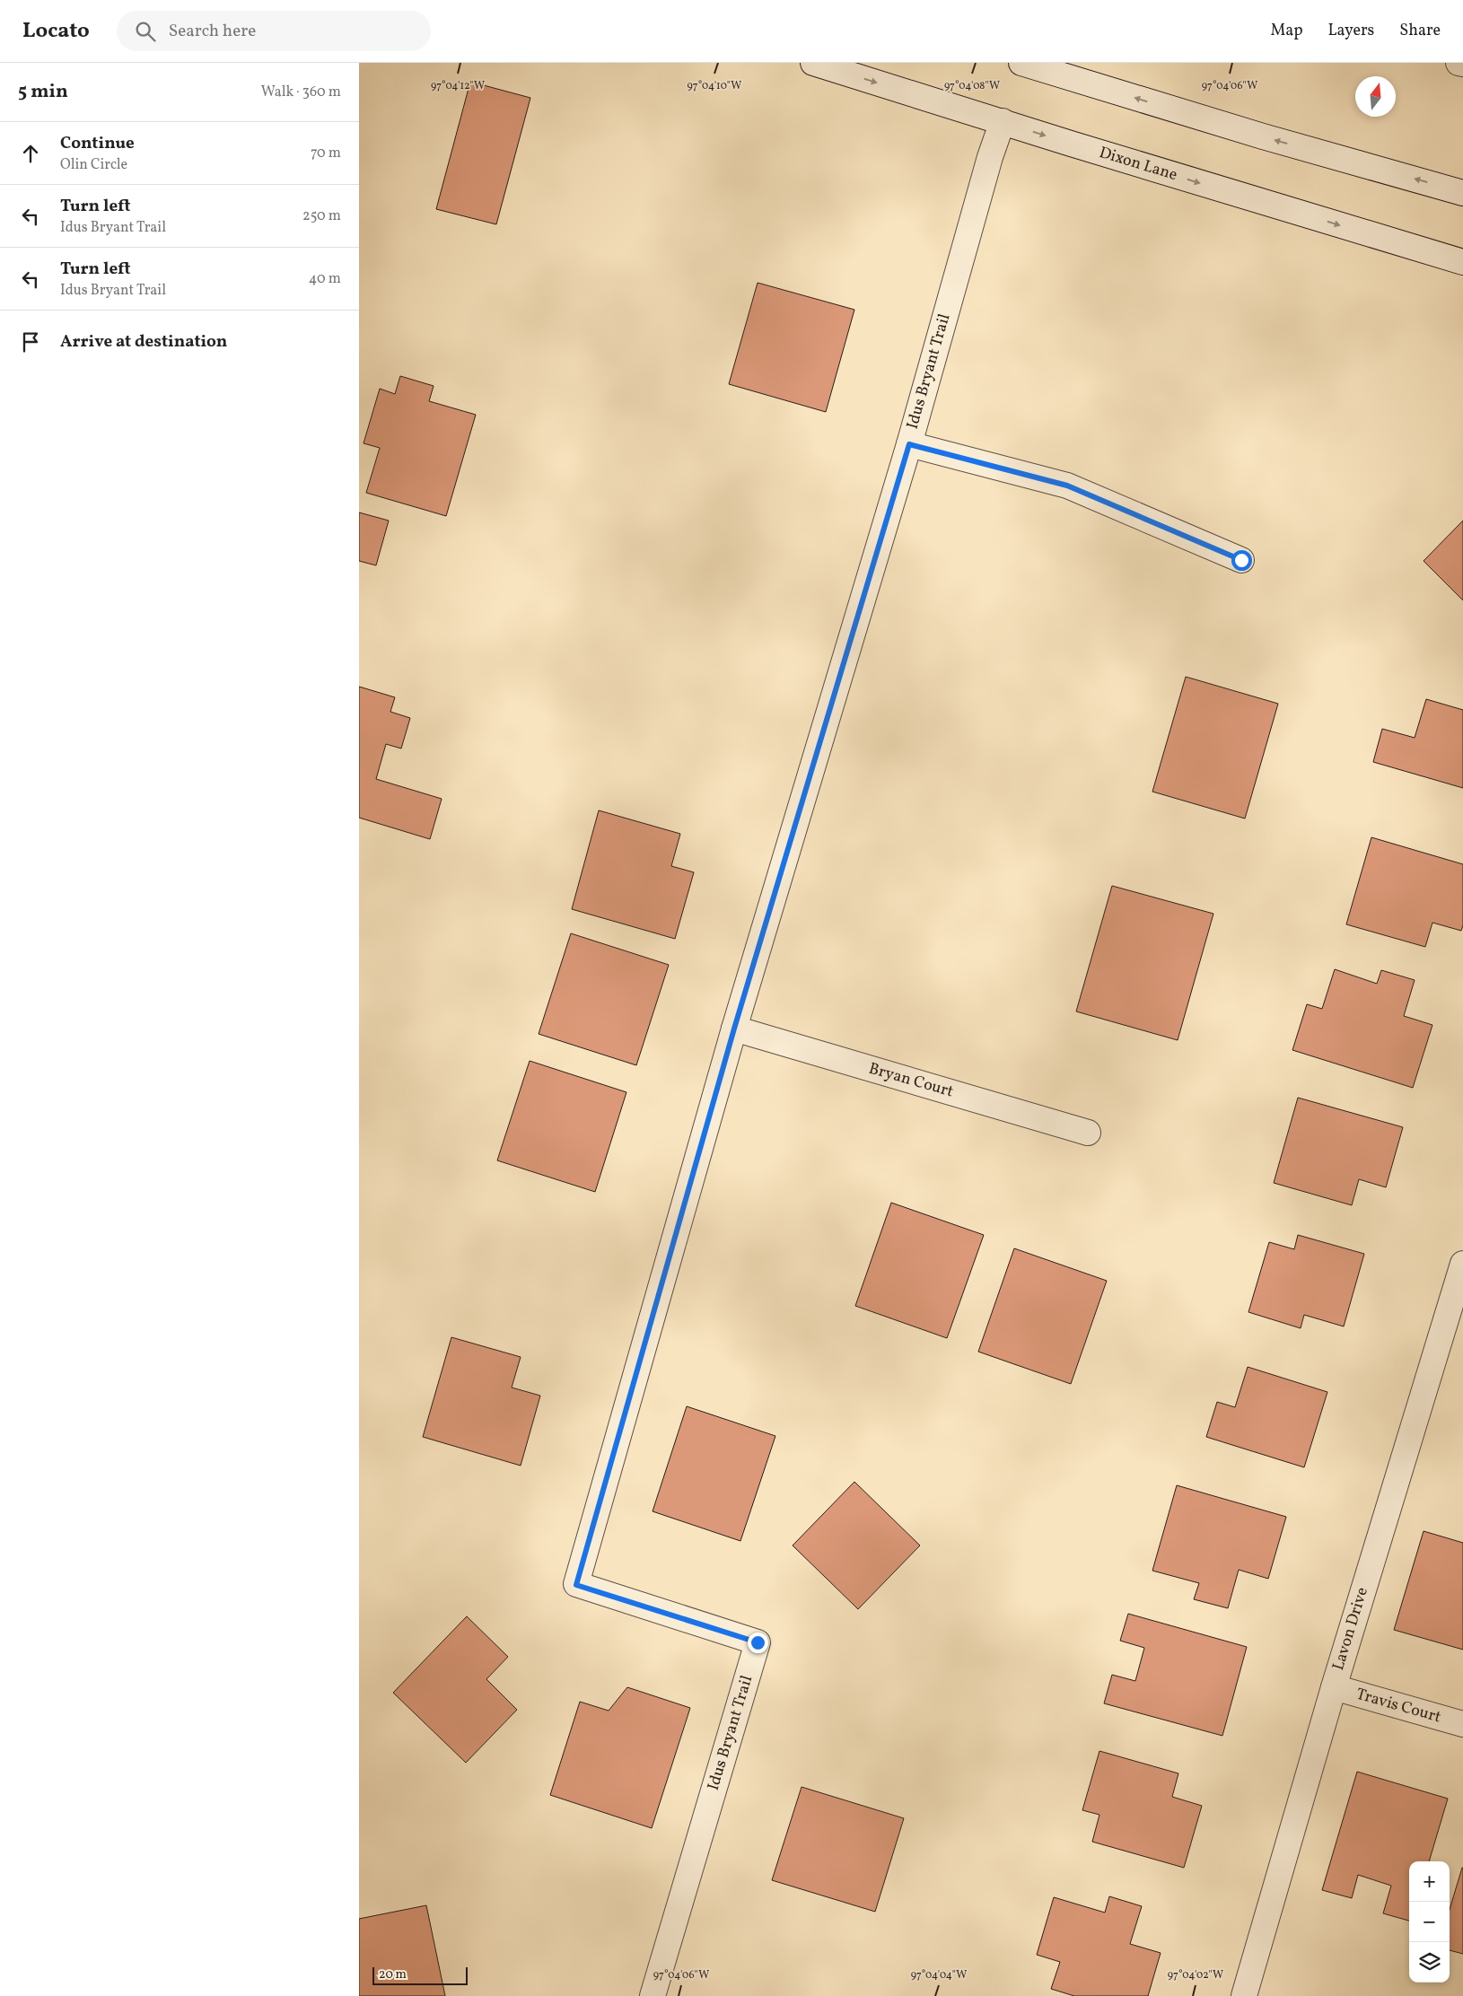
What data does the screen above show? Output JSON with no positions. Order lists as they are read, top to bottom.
{
  "streets": {
    "street": [
      "Dixon Lane",
      "Idus Bryant Trail",
      "Bryan Court",
      "Lavon Drive",
      "Travis Court"
    ]
  },
  "crossings": [
    ["Dixon Lane", "Idus Bryant Trail"],
    ["Idus Bryant Trail", "Bryan Court"],
    ["Lavon Drive", "Travis Court"]
  ],
  "scale_bar": "20 m",
  "north": "top",
  "page": {
    "header": "Locato",
    "search": "Search here",
    "nav": ["Map", "Layers", "Share"],
    "heading": ["5 min", "Walk · 360 m"],
    "list": [
      ["Continue", "Olin Circle", "70 m"],
      ["Turn left", "Idus Bryant Trail", "250 m"],
      ["Turn left", "Idus Bryant Trail", "40 m"],
      "Arrive at destination"
    ],
    "map_buttons": ["+", "−"],
    "scale": "20 m"
  },
  "coordinates": [
    "97°04'12\"W",
    "97°04'10\"W",
    "97°04'08\"W",
    "97°04'06\"W",
    "97°04'04\"W",
    "97°04'02\"W"
  ]
}
